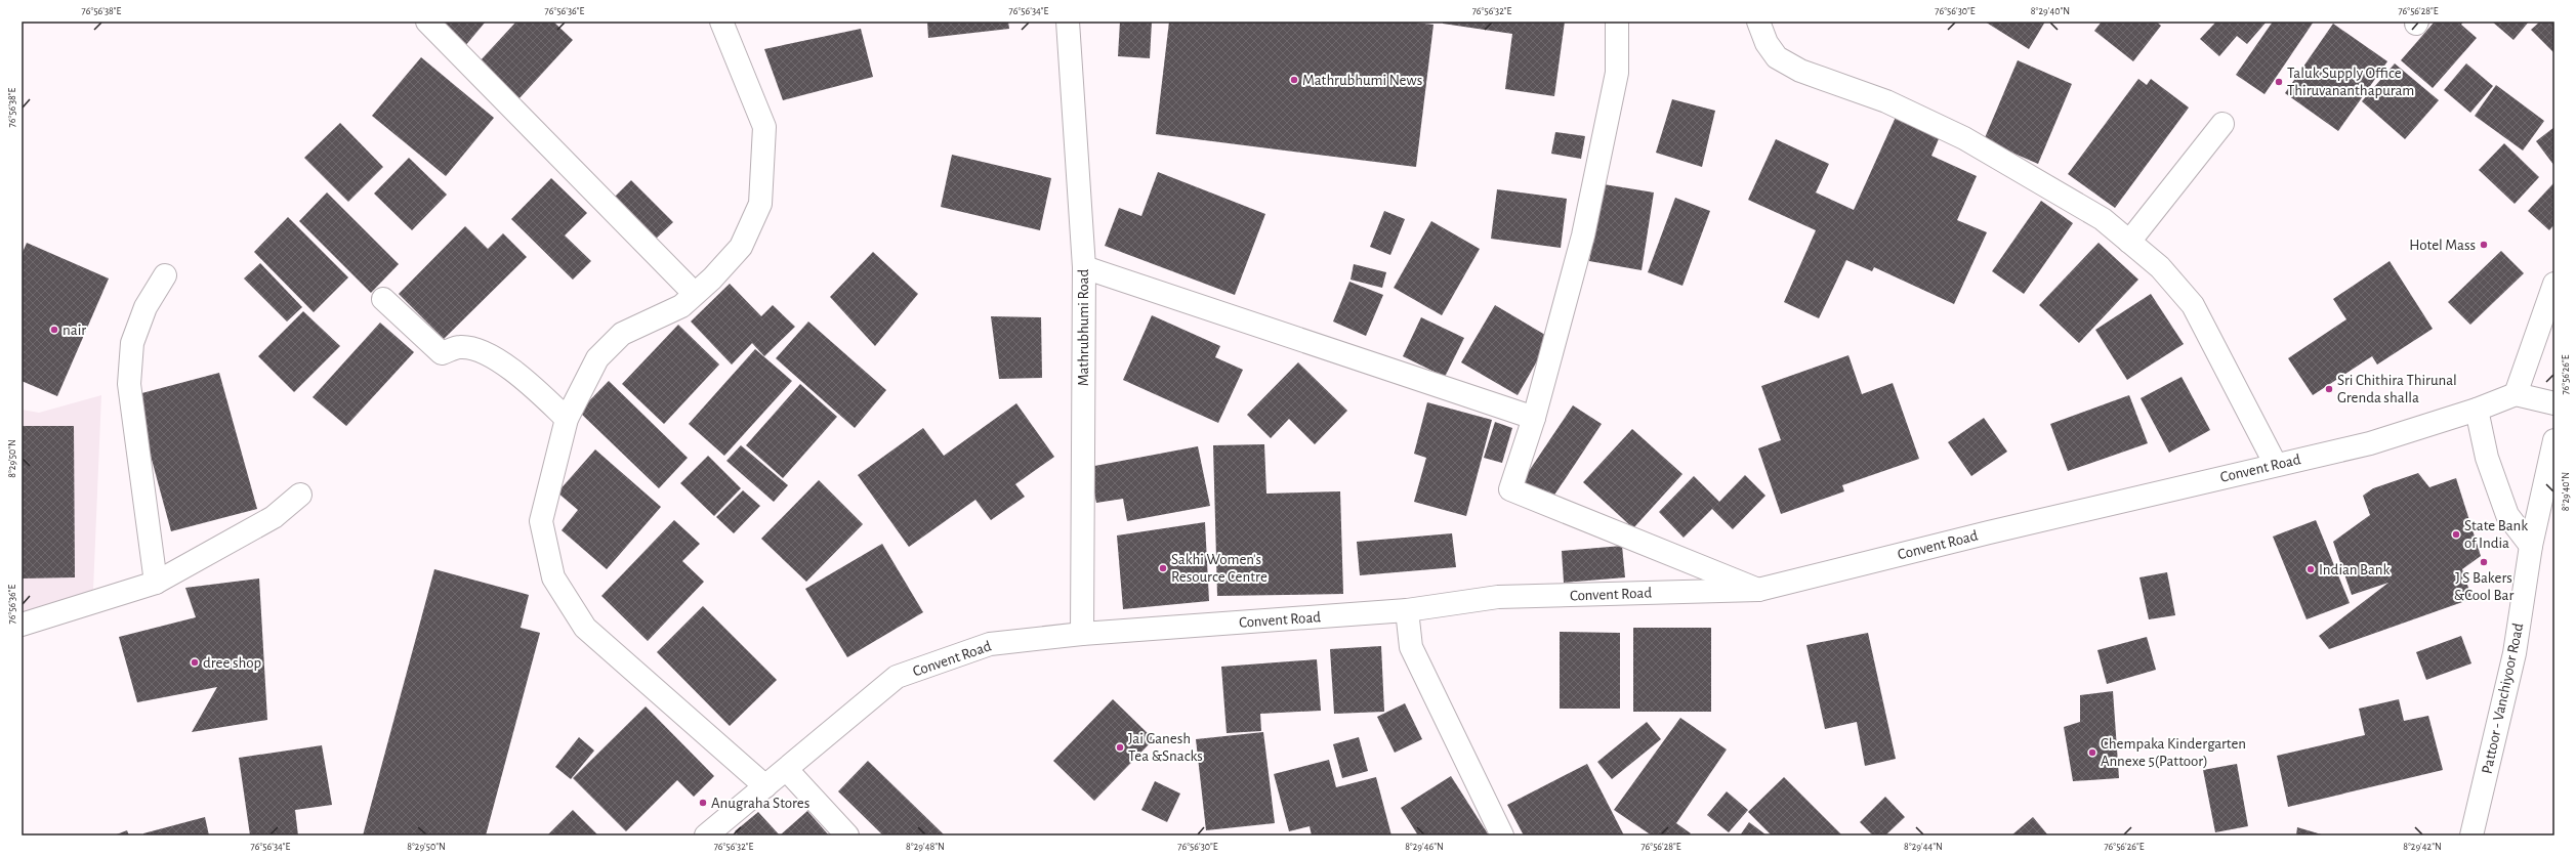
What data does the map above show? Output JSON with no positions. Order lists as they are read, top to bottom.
{
  "streets": {
    "street": ["Mathrubhumi Road", "Convent Road", "Pattoor - Vanchiyoor Road"]
  },
  "crossings": [
    ["Mathrubhumi Road", "Convent Road"]
  ],
  "places": [
    "Mathrubhumi News",
    "Taluk Supply Office Thiruvananthapuram",
    "Hotel Mass",
    "nair",
    "Sri Chithira Thirunal Grenda shalla",
    "State Bank of India",
    "J S Bakers &Cool Bar",
    "Sakhi Women's Resource Centre",
    "Indian Bank",
    "dree shop",
    "Jai Ganesh Tea &Snacks",
    "Chempaka Kindergarten Annexe 5(Pattoor)",
    "Anugraha Stores"
  ],
  "coordinates": [
    "76°56'38\"E",
    "76°56'36\"E",
    "76°56'34\"E",
    "76°56'32\"E",
    "76°56'30\"E",
    "8°29'40\"N",
    "76°56'28\"E",
    "76°56'26\"E",
    "8°29'50\"N",
    "8°29'48\"N",
    "8°29'46\"N",
    "8°29'44\"N",
    "8°29'42\"N"
  ]
}
